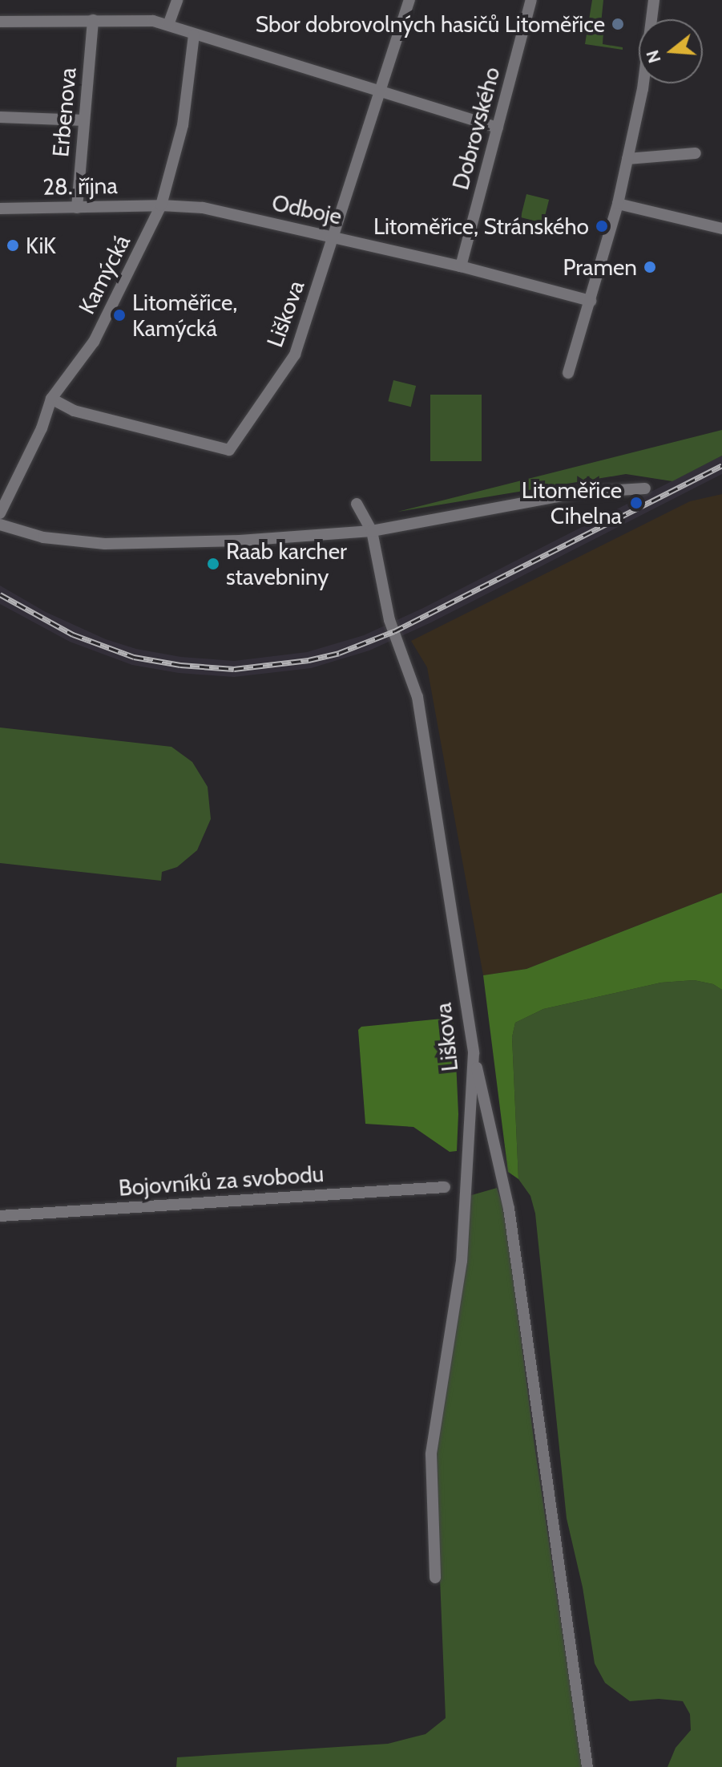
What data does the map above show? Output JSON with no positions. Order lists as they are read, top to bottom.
{
  "streets": {
    "street": [
      "Erbenova",
      "Dobrovského",
      "28. října",
      "Odboje",
      "Kamýcká",
      "Liškova",
      "Bojovníků za svobodu"
    ]
  },
  "crossings": [
    ["Erbenova", "28. října"],
    ["Dobrovského", "Odboje"],
    ["28. října", "Odboje"],
    ["28. října", "Kamýcká"],
    ["Odboje", "Kamýcká"],
    ["Odboje", "Liškova"],
    ["Kamýcká", "Liškova"]
  ],
  "places": [
    "Sbor dobrovolných hasičů Litoměřice",
    "Litoměřice, Stránského",
    "KiK",
    "Pramen",
    "Litoměřice, Kamýcká",
    "Litoměřice Cihelna",
    "Raab karcher stavebniny"
  ],
  "north": "left"
}
